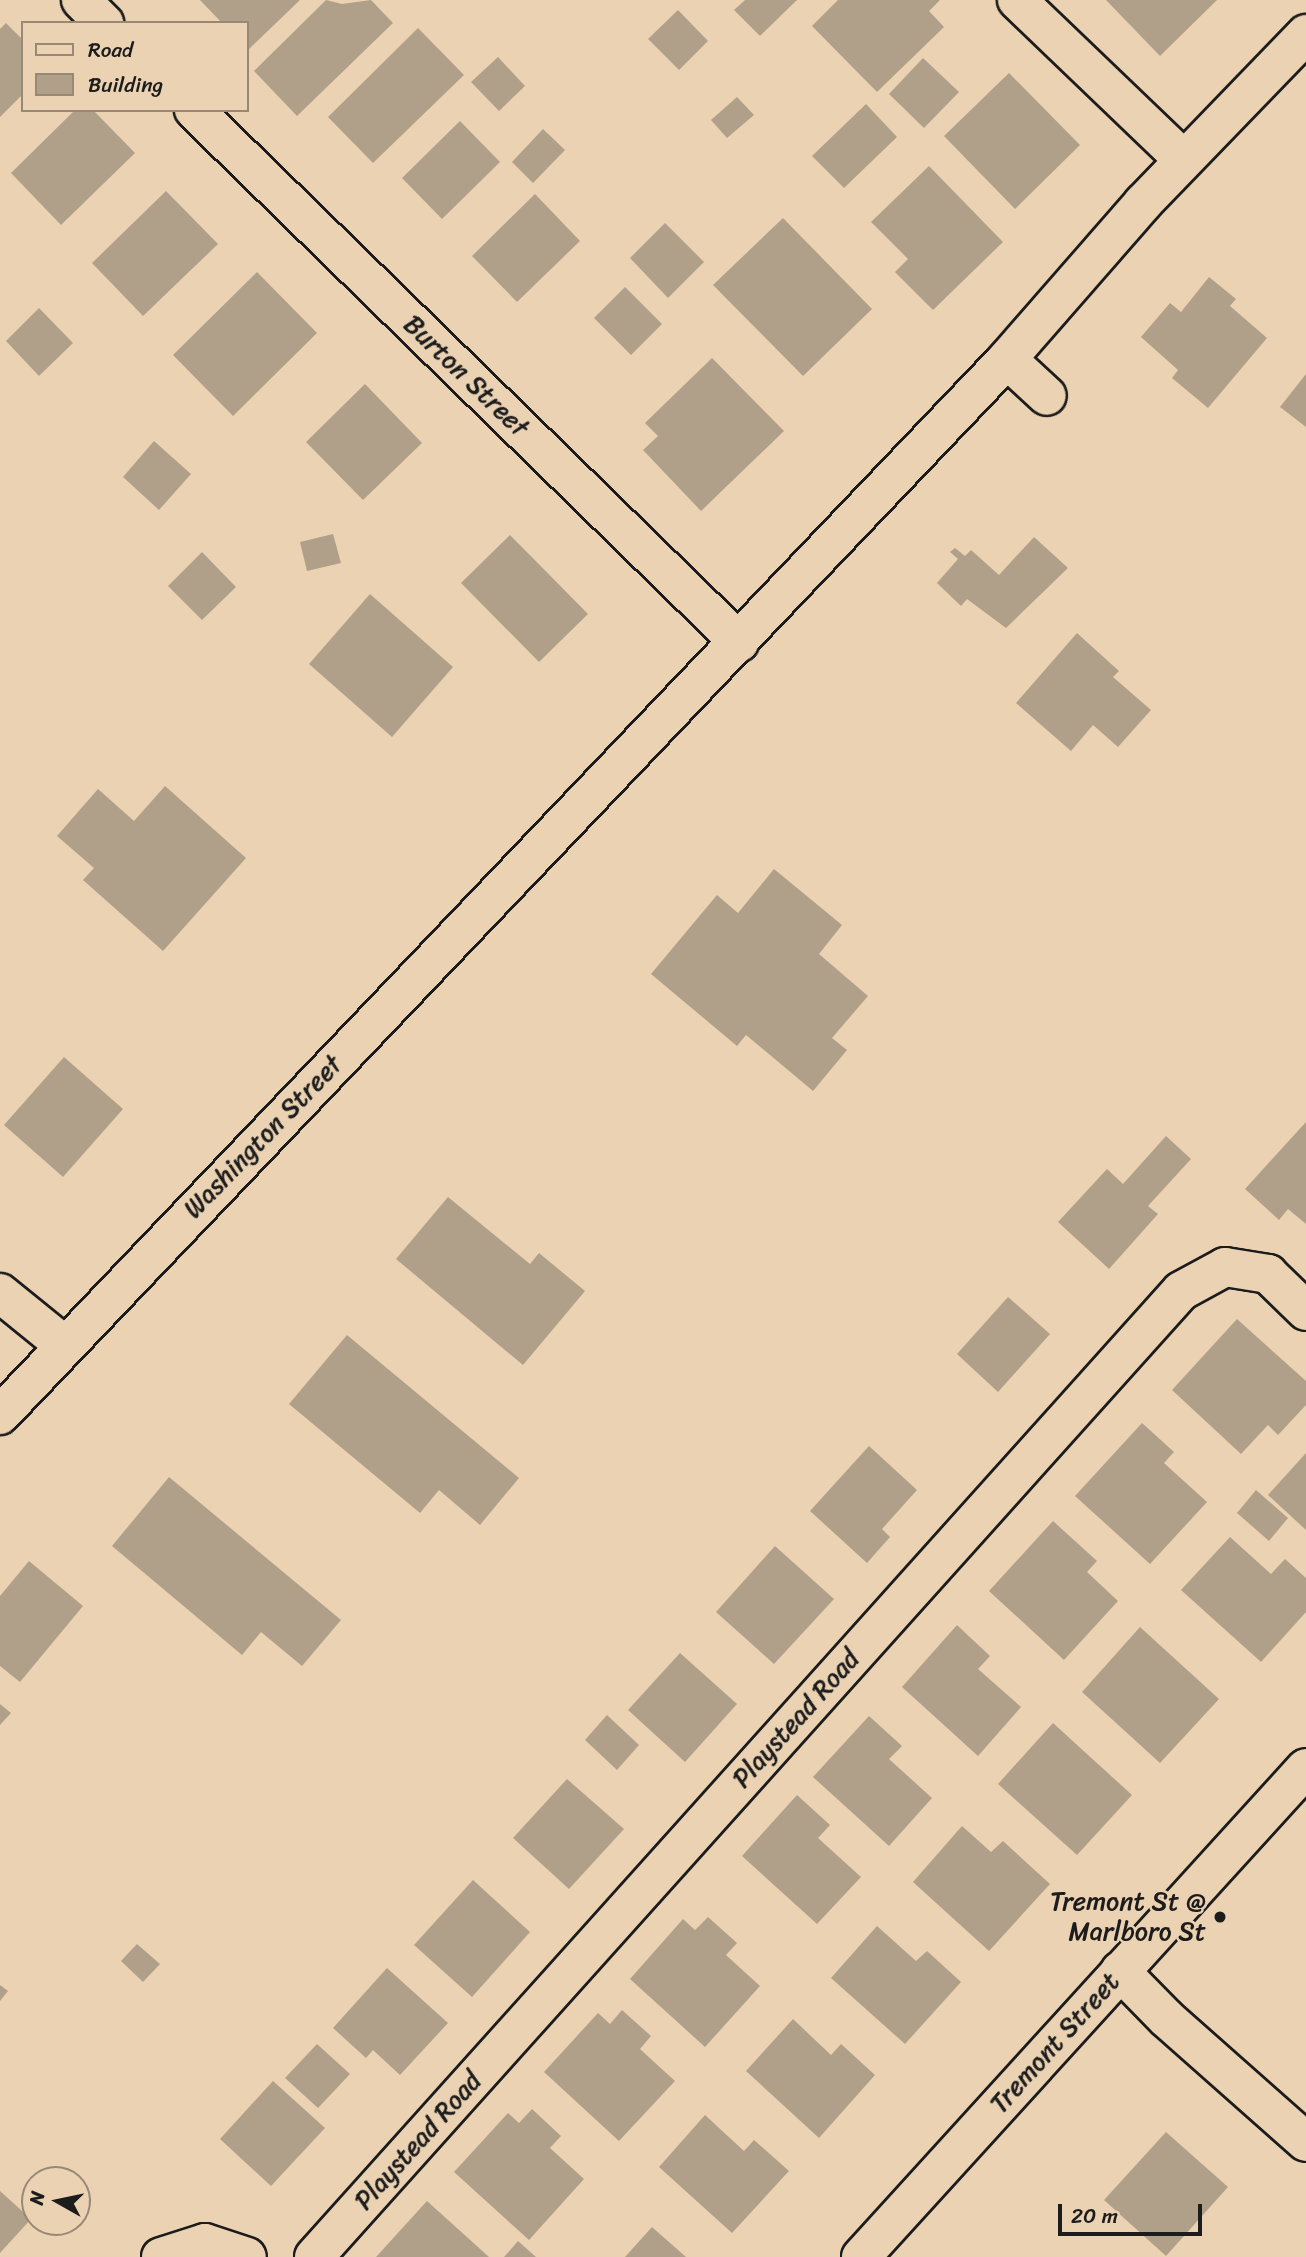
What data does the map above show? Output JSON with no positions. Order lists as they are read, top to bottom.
{
  "streets": {
    "street": [
      "Burton Street",
      "Washington Street",
      "Playstead Road",
      "Tremont Street"
    ]
  },
  "crossings": [
    ["Burton Street", "Washington Street"]
  ],
  "places": ["Tremont St @ Marlboro St"],
  "legend": ["Road", "Building"],
  "scale_bar": "20 m",
  "north": "left"
}
